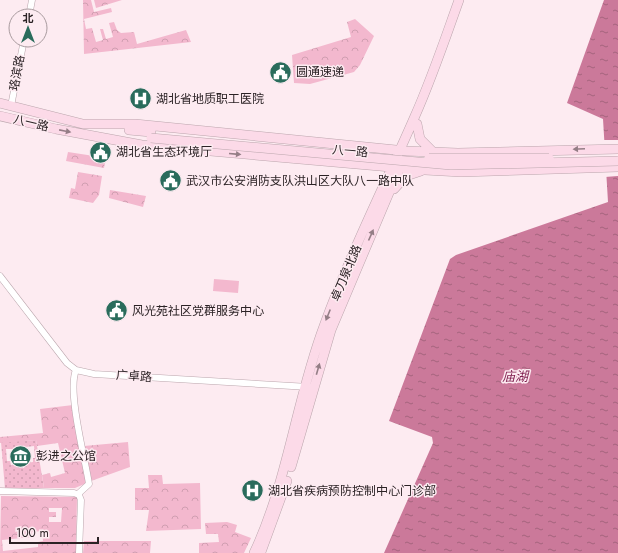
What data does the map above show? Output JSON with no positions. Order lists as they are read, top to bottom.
{
  "streets": {
    "main road": ["八一路", "卓刀泉北路"],
    "street": ["珞滨路", "广卓路"]
  },
  "crossings": [
    ["珞滨路", "八一路"],
    ["八一路", "卓刀泉北路"],
    ["卓刀泉北路", "广卓路"]
  ],
  "water": ["庙湖"],
  "places": {
    "public building": [
      "圆通速递",
      "湖北省生态环境厅",
      "武汉市公安消防支队洪山区大队八一路中队",
      "风光苑社区党群服务中心"
    ],
    "hospital": ["湖北省地质职工医院", "湖北省疾病预防控制中心门诊部"],
    "museum": ["彭进之公馆"]
  },
  "scale_bar": "100 m",
  "north": "top"
}
